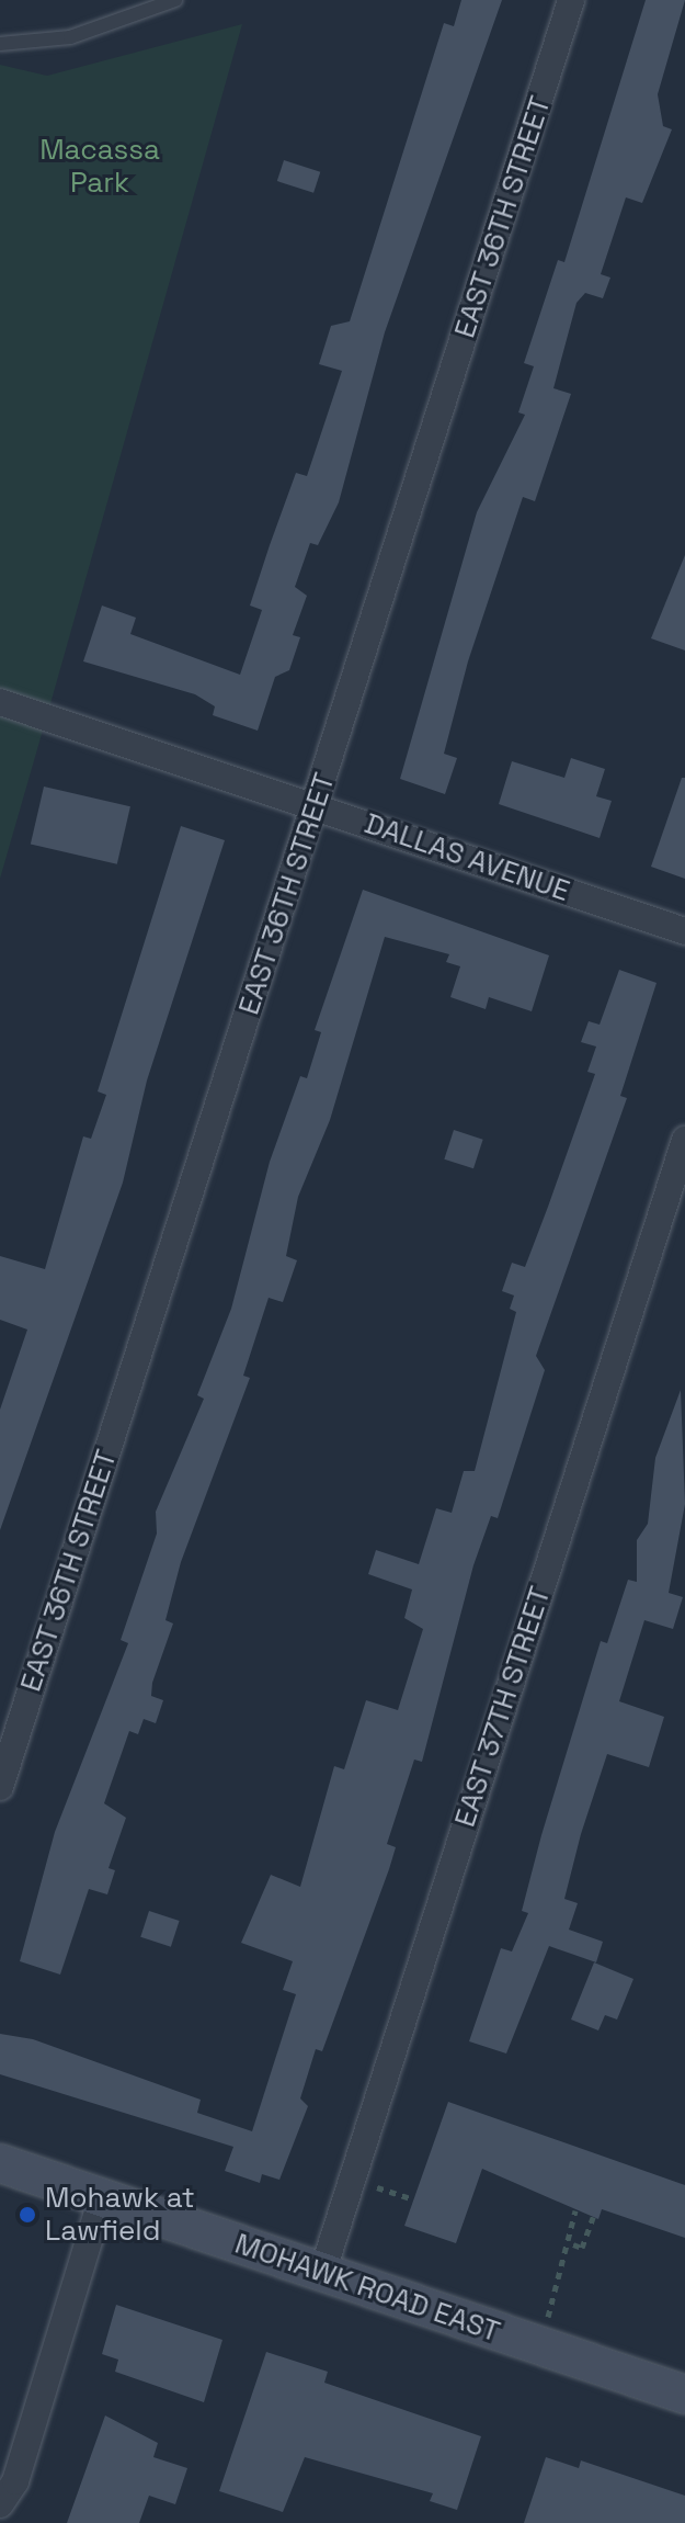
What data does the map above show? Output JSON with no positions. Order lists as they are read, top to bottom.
{
  "streets": {
    "main road": ["MOHAWK ROAD EAST"],
    "street": ["EAST 36TH STREET", "DALLAS AVENUE", "EAST 37TH STREET"]
  },
  "crossings": [
    ["EAST 36TH STREET", "DALLAS AVENUE"],
    ["EAST 37TH STREET", "MOHAWK ROAD EAST"]
  ],
  "parks": ["Macassa Park"],
  "places": ["Mohawk at Lawfield"]
}
